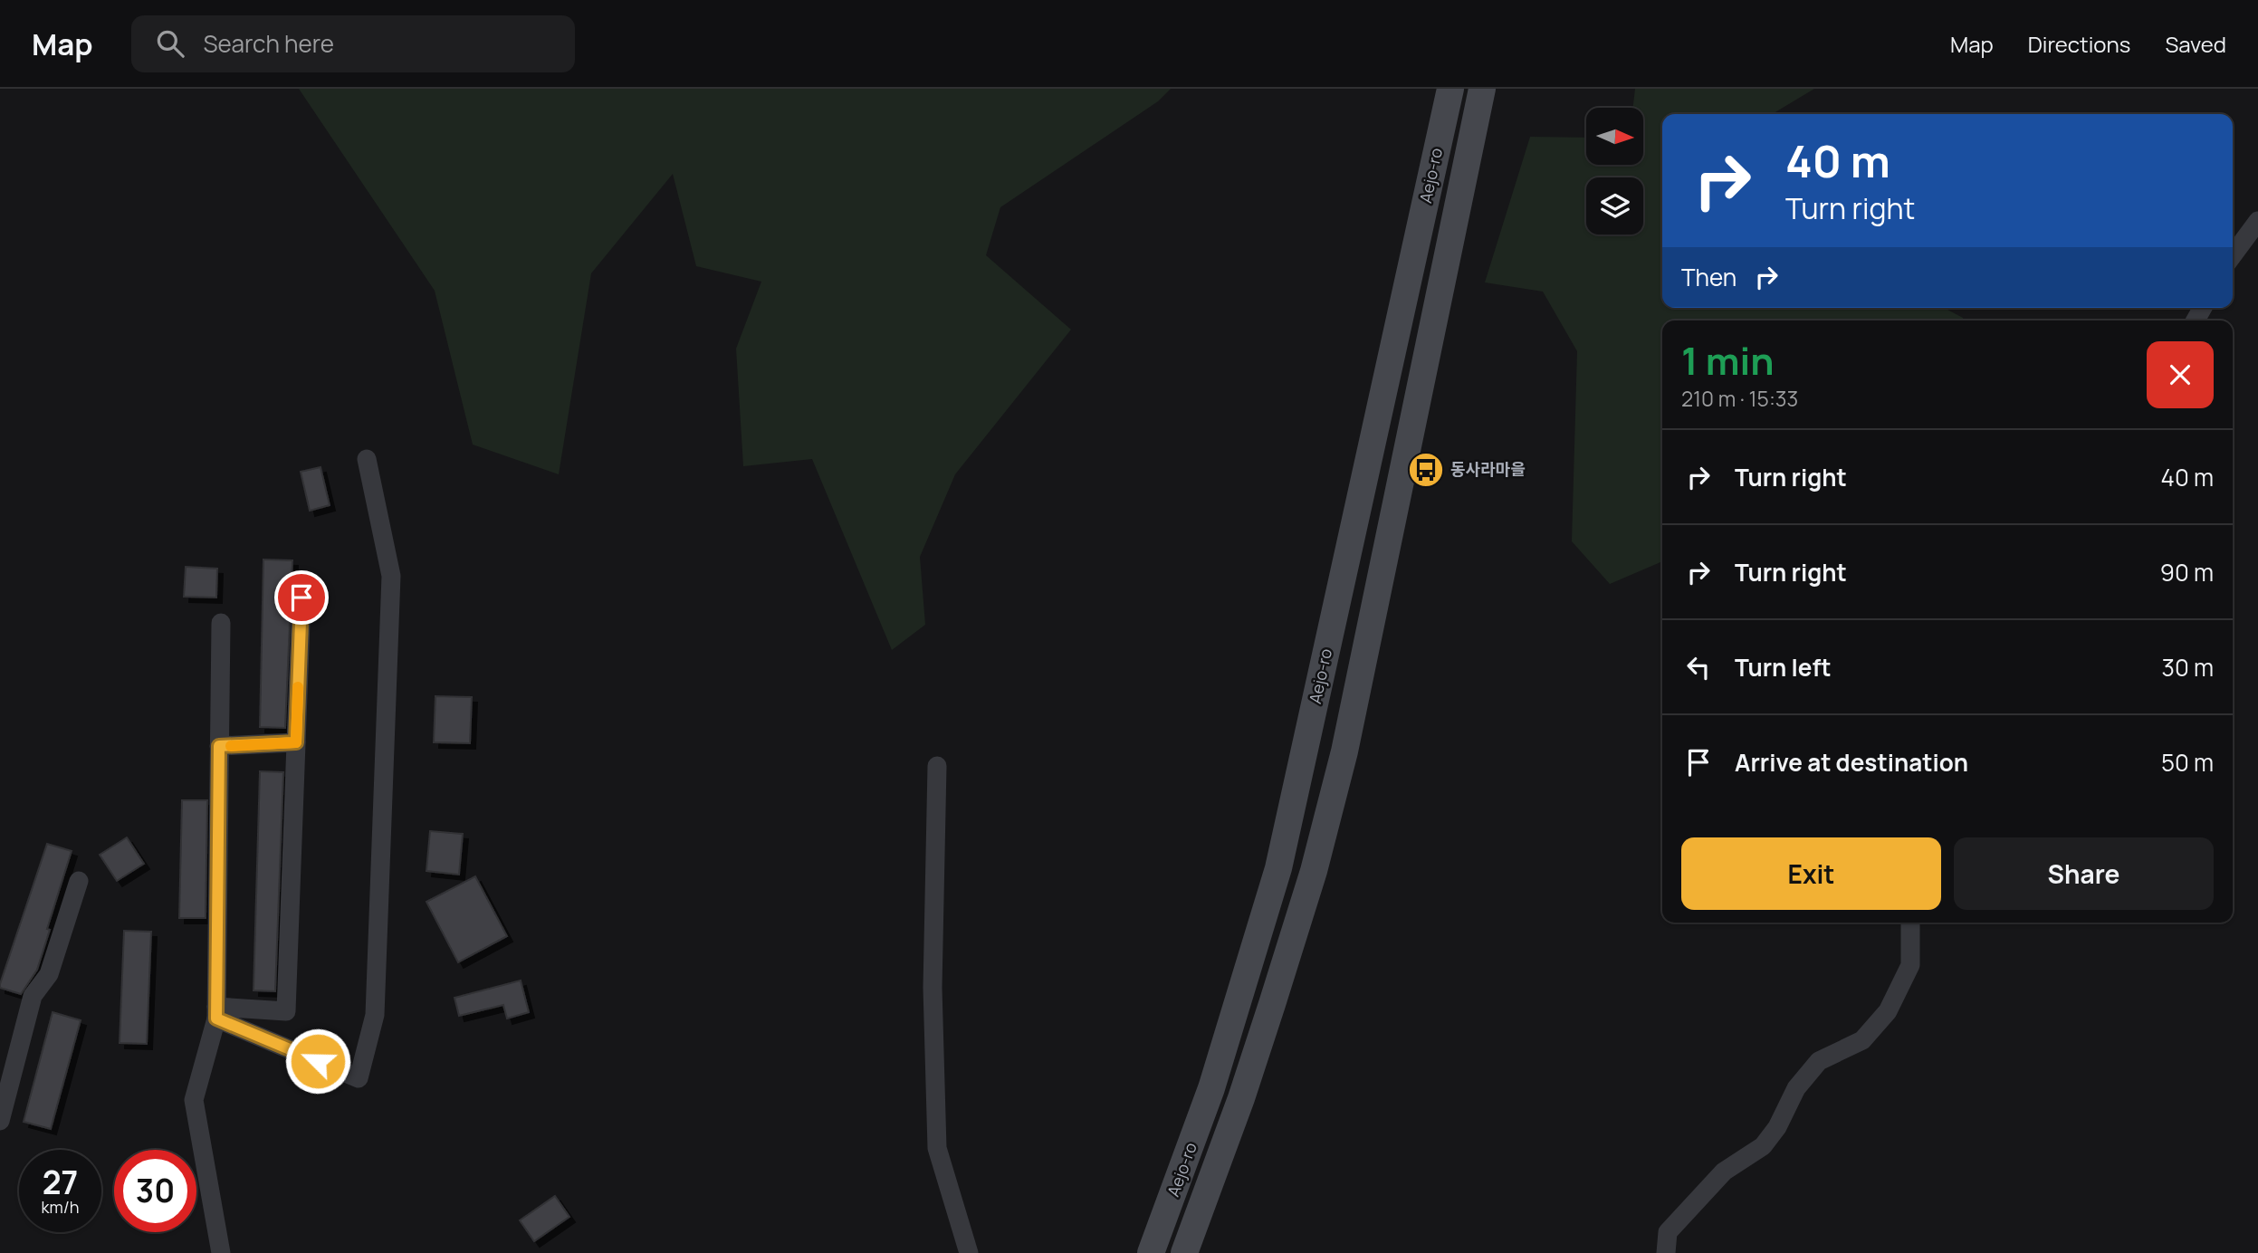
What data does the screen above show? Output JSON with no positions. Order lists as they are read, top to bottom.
{
  "streets": {
    "street": ["Aejo-ro"]
  },
  "places": {
    "bus stop": ["동사라마을"]
  },
  "north": "right",
  "page": {
    "header": "Map",
    "search": "Search here",
    "nav": ["Map", "Directions", "Saved"],
    "turn": ["40 m", "Turn right"],
    "then": "Then",
    "heading": ["1 min", "210 m · 15:33"],
    "list": [
      {
        "name": "Turn right",
        "value": "40 m"
      },
      {
        "name": "Turn right",
        "value": "90 m"
      },
      {
        "name": "Turn left",
        "value": "30 m"
      },
      {
        "name": "Arrive at destination",
        "value": "50 m"
      }
    ],
    "buttons": ["Exit", "Share"],
    "speed": "27 km/h",
    "limit": "30"
  }
}
